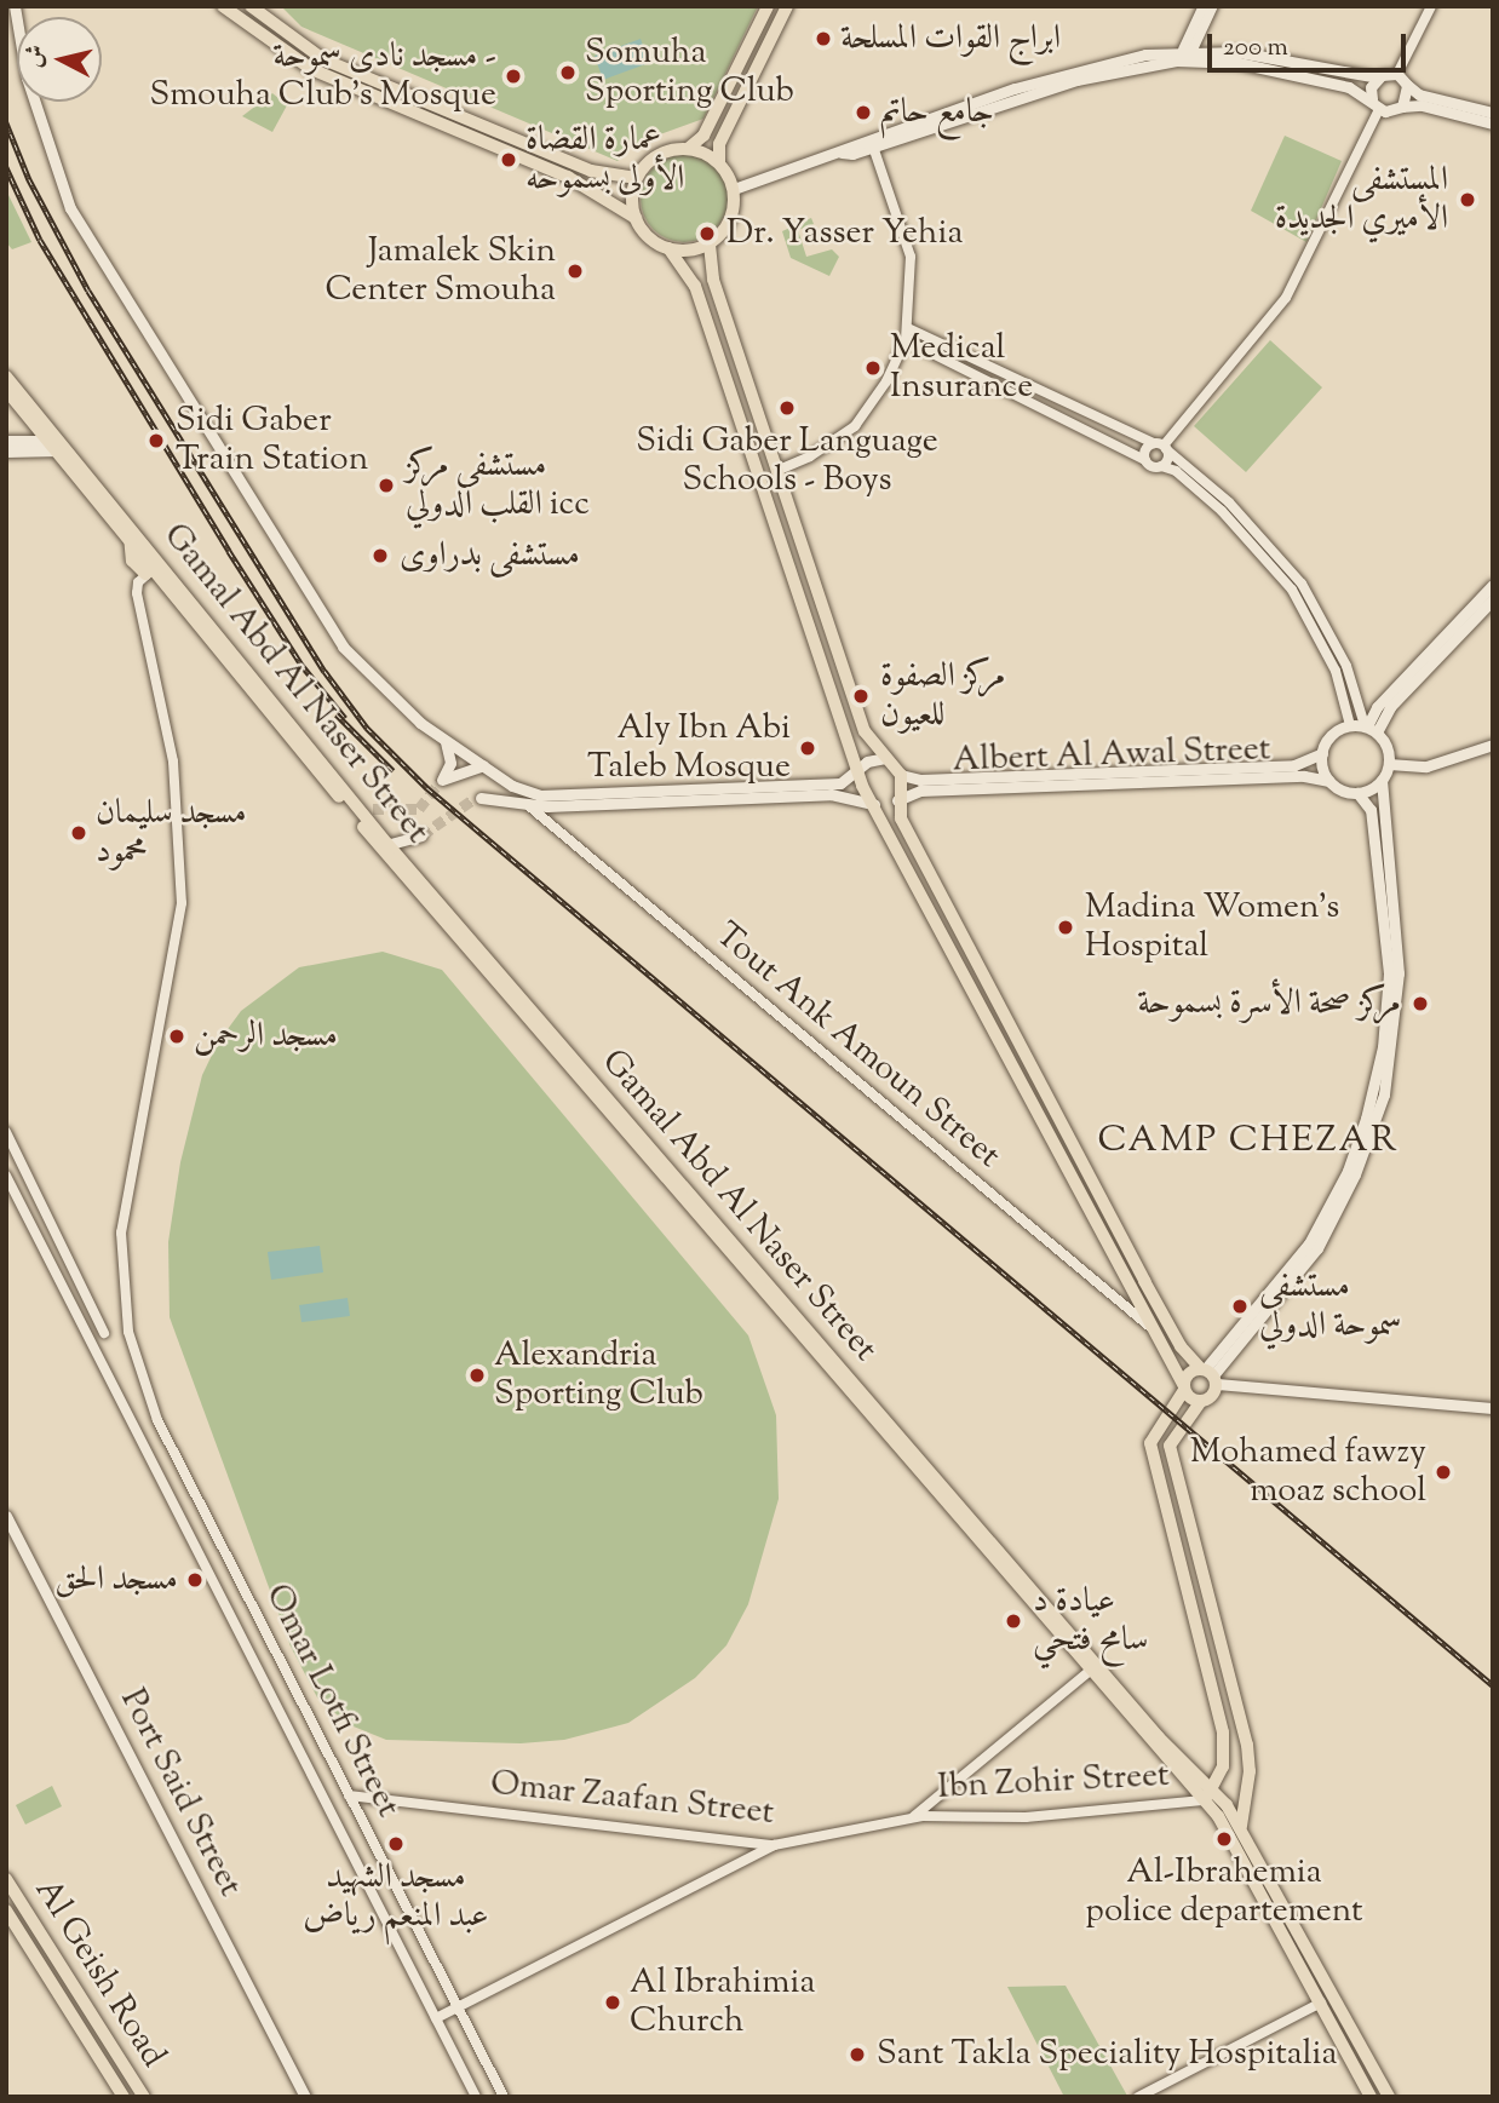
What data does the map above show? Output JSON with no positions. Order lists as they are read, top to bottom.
{
  "streets": {
    "highway": ["Al Geish Road"],
    "main road": ["Gamal Abd Al Naser Street", "Albert Al Awal Street", "Port Said Street"],
    "street": [
      "Tout Ank Amoun Street",
      "Omar Lotfi Street",
      "Ibn Zohir Street",
      "Omar Zaafan Street"
    ]
  },
  "crossings": [
    ["Gamal Abd Al Naser Street", "Omar Lotfi Street"],
    ["Gamal Abd Al Naser Street", "Ibn Zohir Street"],
    ["Omar Lotfi Street", "Omar Zaafan Street"],
    ["Ibn Zohir Street", "Omar Zaafan Street"]
  ],
  "districts": ["CAMP CHEZAR"],
  "places": [
    "ابراج القوات المسلحة",
    "Somuha Sporting Club",
    "مسجد نادى سموحة - Smouha Club's Mosque",
    "جامع حاتم",
    "عمارة القضاة الأولى بسموحه",
    "المستشفى الأميري الجديدة",
    "Dr. Yasser Yehia",
    "Jamalek Skin Center Smouha",
    "Medical Insurance",
    "Sidi Gaber Language Schools - Boys",
    "Sidi Gaber Train Station",
    "مستشفى مركز القلب الدولي icc",
    "مستشفى بدراوى",
    "مركز الصفوة للعيون",
    "Aly Ibn Abi Taleb Mosque",
    "مسجد سليمان محمود",
    "Madina Women's Hospital",
    "مركز صحة الأسرة بسموحة",
    "مسجد الرحمن",
    "مستشفى سموحة الدولي",
    "Alexandria Sporting Club",
    "Mohamed fawzy moaz school",
    "مسجد الحق",
    "عيادة د سامح فتحي",
    "Al-Ibrahemia police departement",
    "مسجد الشهيد عبد المنعم رياض",
    "Al Ibrahimia Church",
    "Sant Takla Speciality Hospitalia"
  ],
  "scale_bar": "200 m",
  "north": "left"
}
